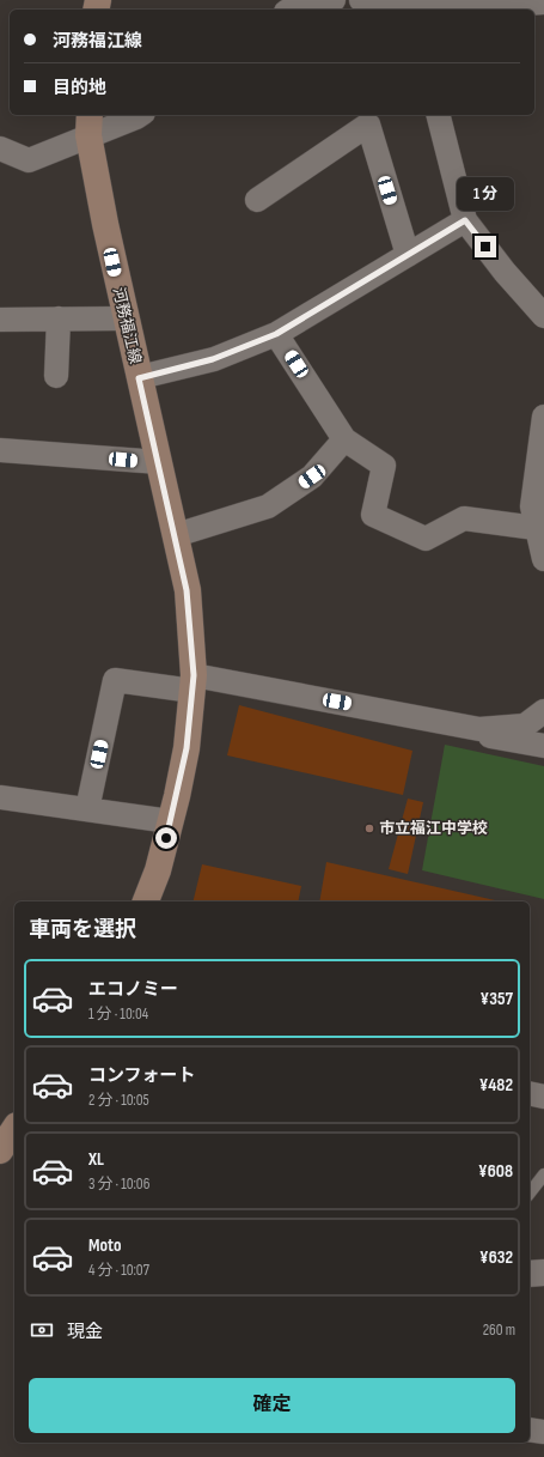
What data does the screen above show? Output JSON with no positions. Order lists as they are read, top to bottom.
{
  "streets": {
    "main road": ["河務福江線"]
  },
  "places": ["市立福江中学校"],
  "page": {
    "banner": ["河務福江線", "目的地"],
    "bubble": "1 分",
    "heading": "車両を選択",
    "list": [
      {
        "name": "エコノミー",
        "note": "1 分 · 10:04",
        "value": "¥357"
      },
      {
        "name": "コンフォート",
        "note": "2 分 · 10:05",
        "value": "¥482"
      },
      {
        "name": "XL",
        "note": "3 分 · 10:06",
        "value": "¥608"
      },
      {
        "name": "Moto",
        "note": "4 分 · 10:07",
        "value": "¥632"
      }
    ],
    "pay": ["現金", "260 m"],
    "buttons": "確定"
  }
}
